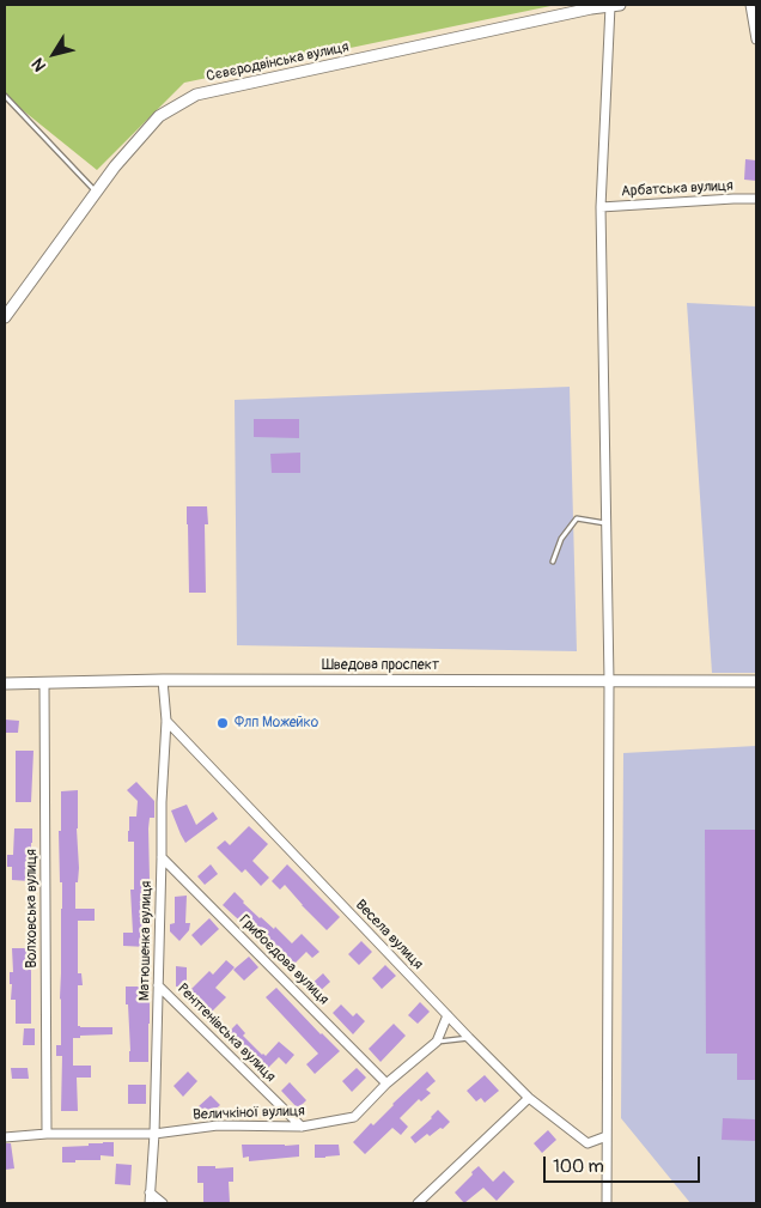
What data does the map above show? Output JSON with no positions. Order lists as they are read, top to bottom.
{
  "streets": {
    "street": [
      "Сєвєродвінська вулиця",
      "Арбатська вулиця",
      "Шведова проспект",
      "Волховська вулиця",
      "Весела вулиця",
      "Матюшенка вулиця",
      "Грибоєдова вулиця",
      "Рентгенівська вулиця",
      "Величкіної вулиця"
    ]
  },
  "crossings": [
    ["Шведова проспект", "Волховська вулиця"],
    ["Шведова проспект", "Матюшенка вулиця"],
    ["Волховська вулиця", "Величкіної вулиця"],
    ["Весела вулиця", "Матюшенка вулиця"],
    ["Весела вулиця", "Величкіної вулиця"],
    ["Матюшенка вулиця", "Грибоєдова вулиця"],
    ["Матюшенка вулиця", "Рентгенівська вулиця"],
    ["Матюшенка вулиця", "Величкіної вулиця"],
    ["Грибоєдова вулиця", "Величкіної вулиця"],
    ["Рентгенівська вулиця", "Величкіної вулиця"]
  ],
  "places": ["Флп Можейко"],
  "scale_bar": "100 m",
  "north": "bottom left"
}
